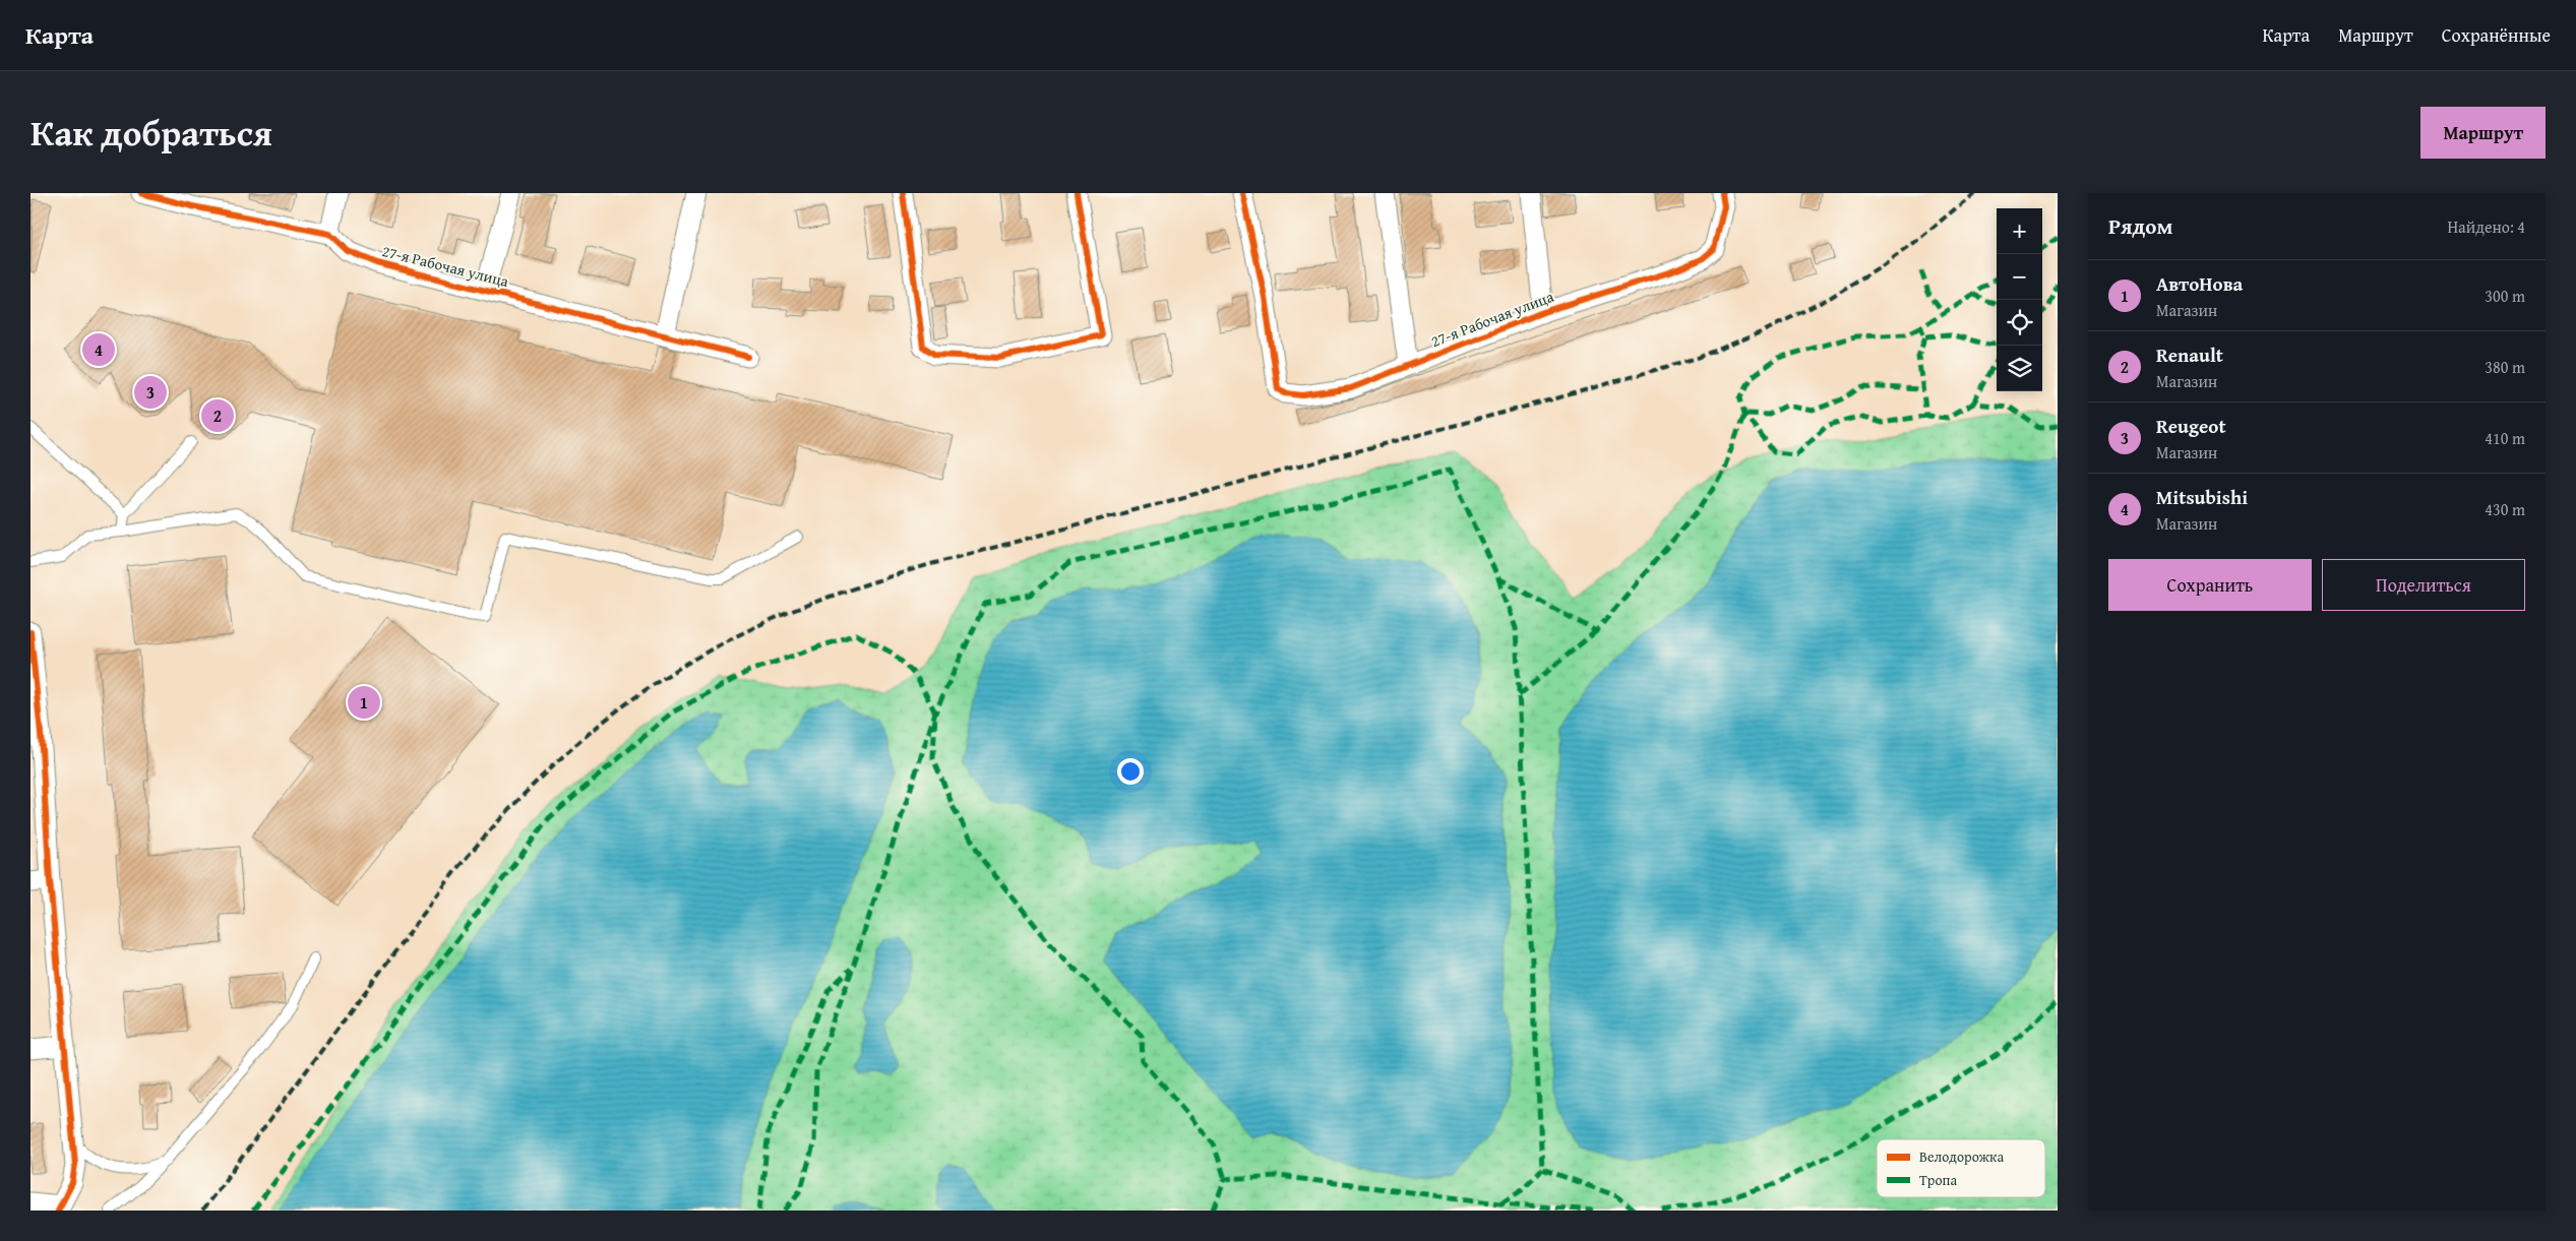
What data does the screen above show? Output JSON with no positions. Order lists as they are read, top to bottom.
{
  "streets": {
    "street": ["27-я Рабочая улица"]
  },
  "legend": ["Велодорожка", "Тропа"],
  "page": {
    "header": "Карта",
    "nav": ["Карта", "Маршрут", "Сохранённые"],
    "title": "Как добраться",
    "buttons": [
      "Маршрут",
      ["Сохранить", "Поделиться"]
    ],
    "heading": ["Рядом", "Найдено: 4"],
    "map_buttons": ["+", "−"],
    "list": [
      {
        "mark": "1",
        "name": "АвтоНова",
        "note": "Магазин",
        "value": "300 m"
      },
      {
        "mark": "2",
        "name": "Renault",
        "note": "Магазин",
        "value": "380 m"
      },
      {
        "mark": "3",
        "name": "Reugeot",
        "note": "Магазин",
        "value": "410 m"
      },
      {
        "mark": "4",
        "name": "Mitsubishi",
        "note": "Магазин",
        "value": "430 m"
      }
    ],
    "pins": [
      "4",
      "3",
      "2",
      "1"
    ]
  }
}
